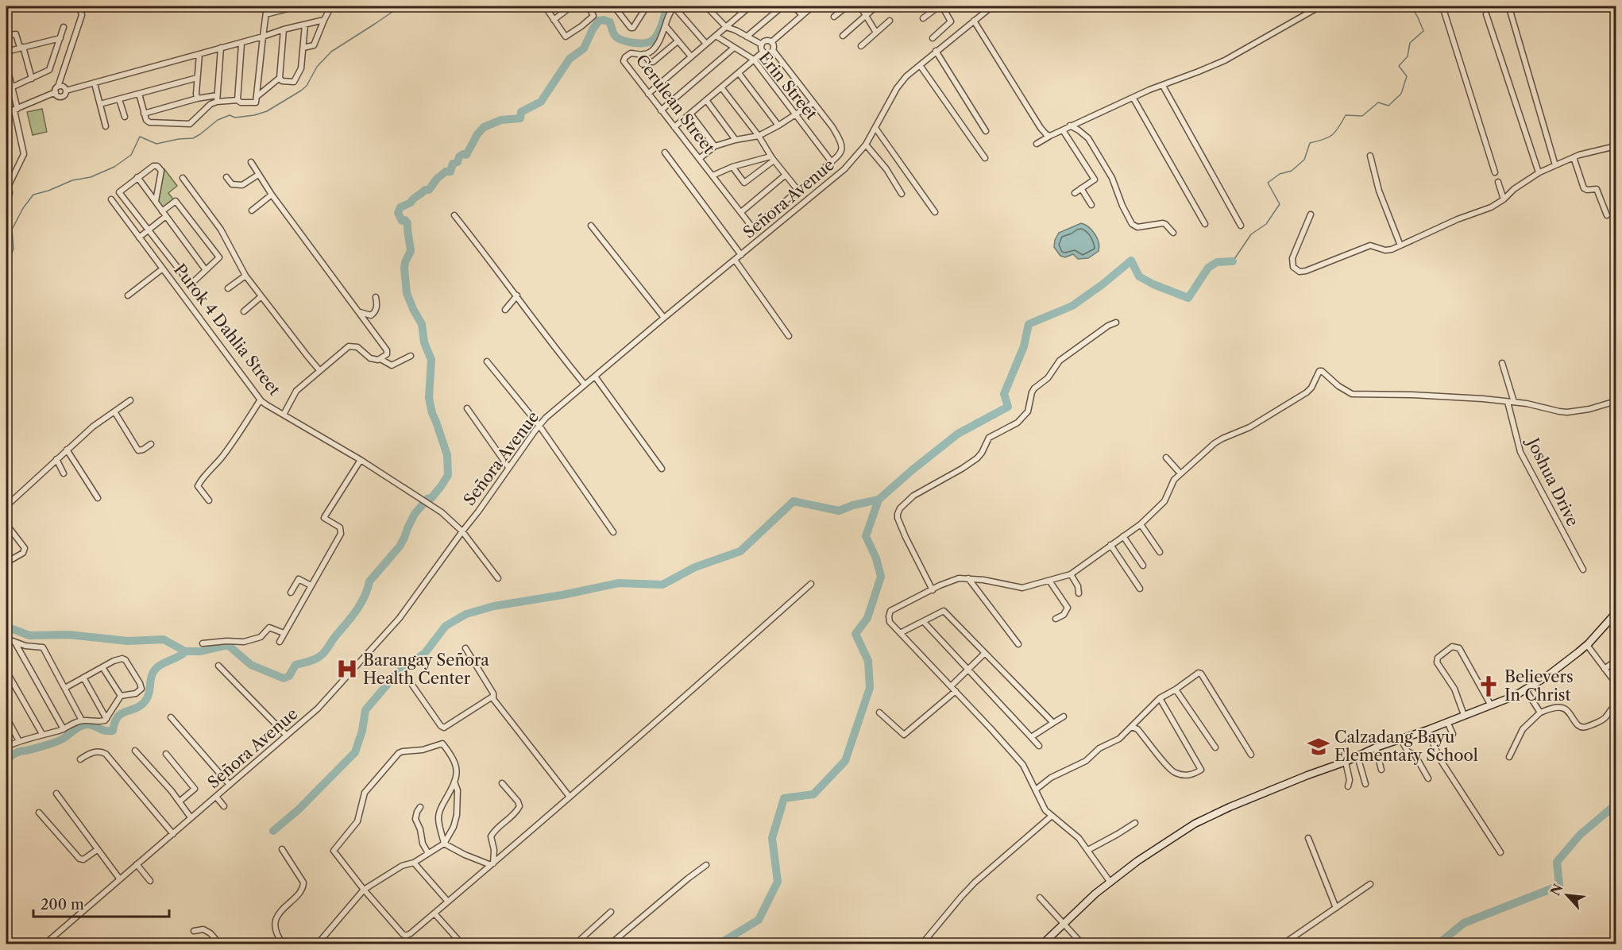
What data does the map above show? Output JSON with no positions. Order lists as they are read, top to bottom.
{
  "streets": {
    "street": [
      "Erin Street",
      "Cerulean Street",
      "Señora Avenue",
      "Purok 4 Dahlia Street",
      "Joshua Drive"
    ]
  },
  "crossings": [
    ["Señora Avenue", "Purok 4 Dahlia Street"]
  ],
  "places": {
    "hospital": ["Barangay Señora Health Center"],
    "church": ["Believers In Christ"],
    "school or university": ["Calzadang Bayu Elementary School"]
  },
  "scale_bar": "200 m",
  "north": "top left"
}
